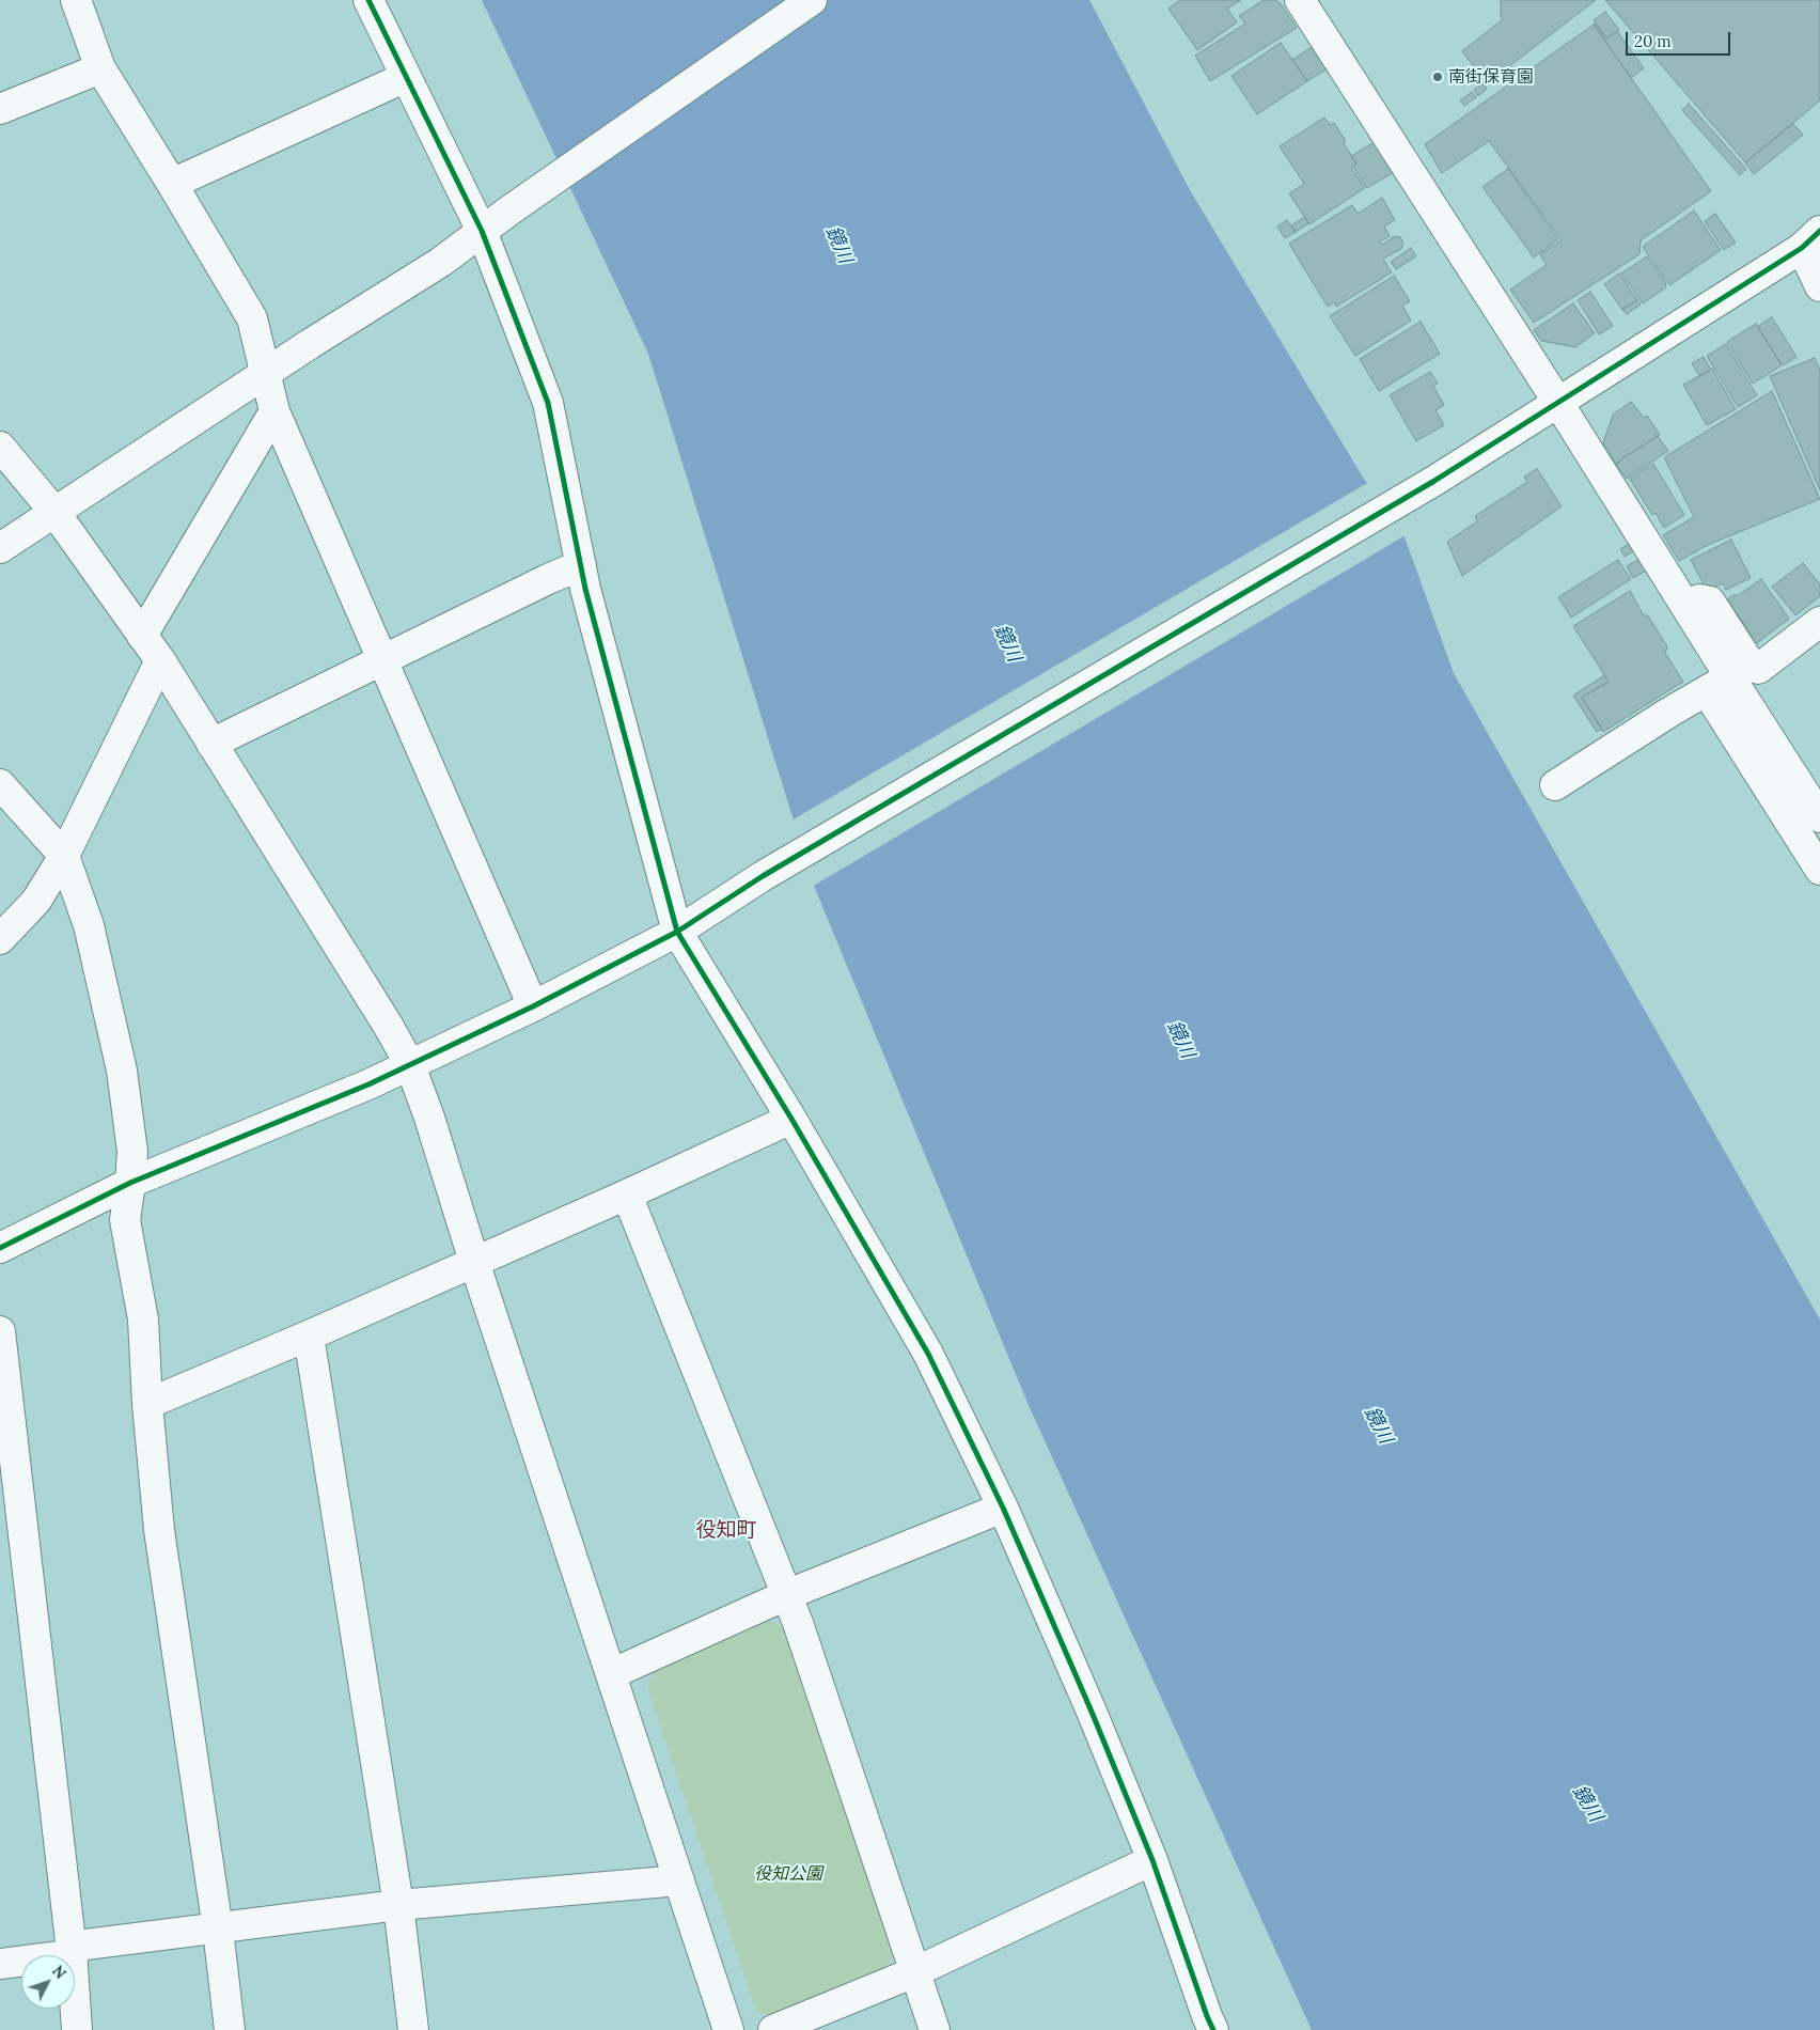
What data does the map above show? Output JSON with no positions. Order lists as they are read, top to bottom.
{
  "districts": ["役知町"],
  "water": ["鏡川"],
  "parks": ["役知公園"],
  "places": ["南街保育園"],
  "scale_bar": "20 m",
  "north": "top right"
}
